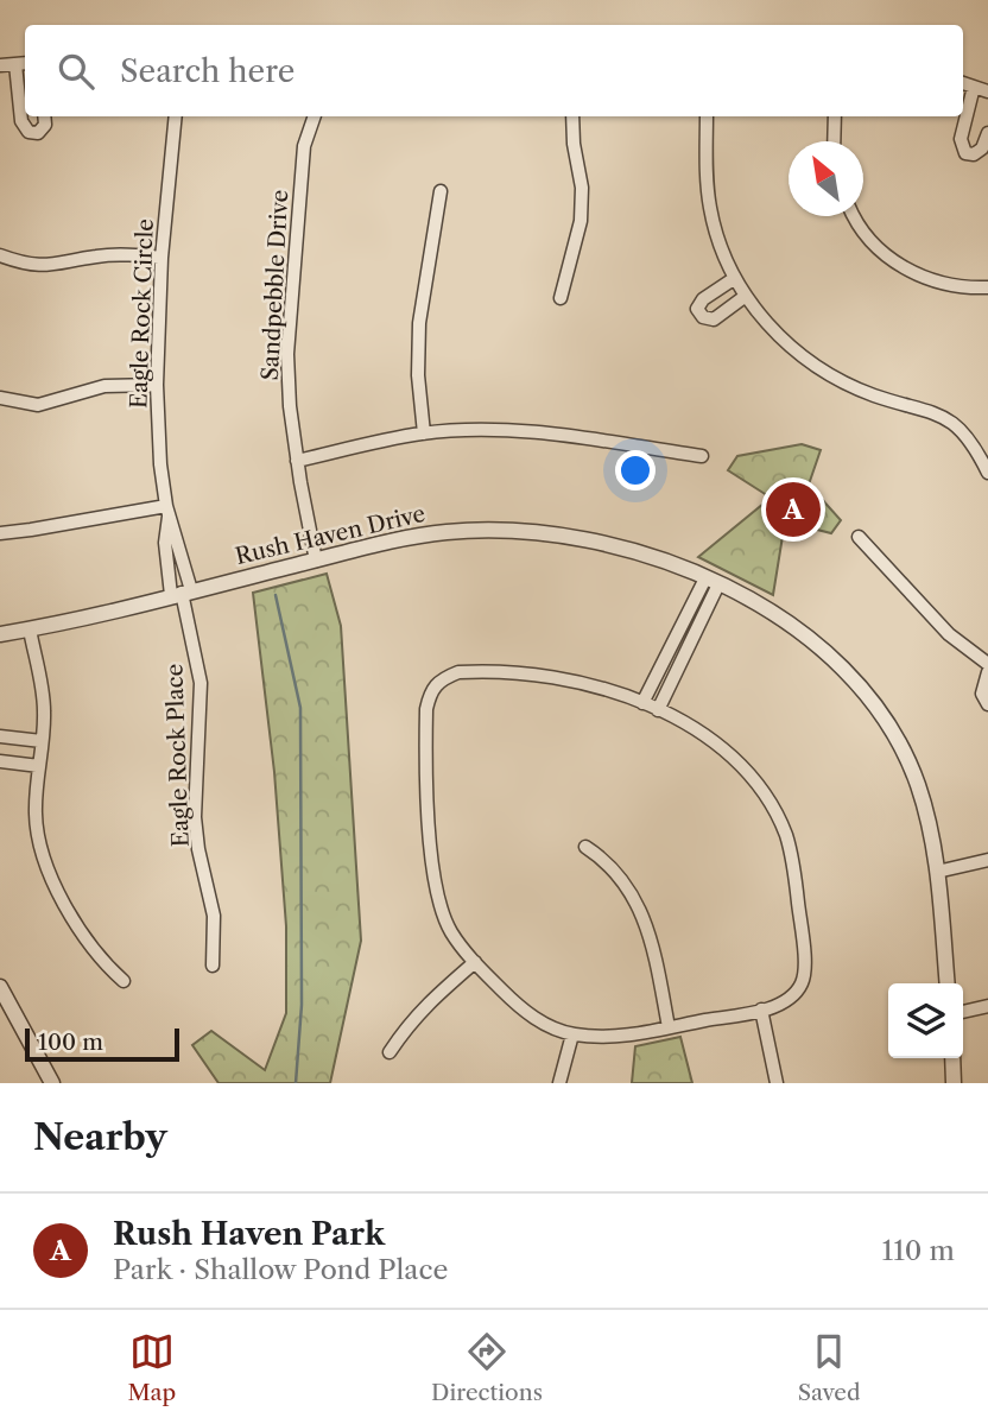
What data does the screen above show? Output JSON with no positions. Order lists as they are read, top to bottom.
{
  "streets": {
    "street": [
      "Sandpebble Drive",
      "Eagle Rock Circle",
      "Rush Haven Drive",
      "Eagle Rock Place"
    ]
  },
  "crossings": [
    ["Sandpebble Drive", "Rush Haven Drive"],
    ["Eagle Rock Circle", "Rush Haven Drive"],
    ["Eagle Rock Circle", "Eagle Rock Place"],
    ["Rush Haven Drive", "Eagle Rock Place"]
  ],
  "scale_bar": "100 m",
  "north": "top left",
  "page": {
    "search": "Search here",
    "pins": "A",
    "scale": "100 m",
    "heading": "Nearby",
    "list": [
      {
        "mark": "A",
        "name": "Rush Haven Park",
        "note": "Park · Shallow Pond Place",
        "value": "110 m"
      }
    ],
    "nav": ["Map", "Directions", "Saved"]
  }
}
